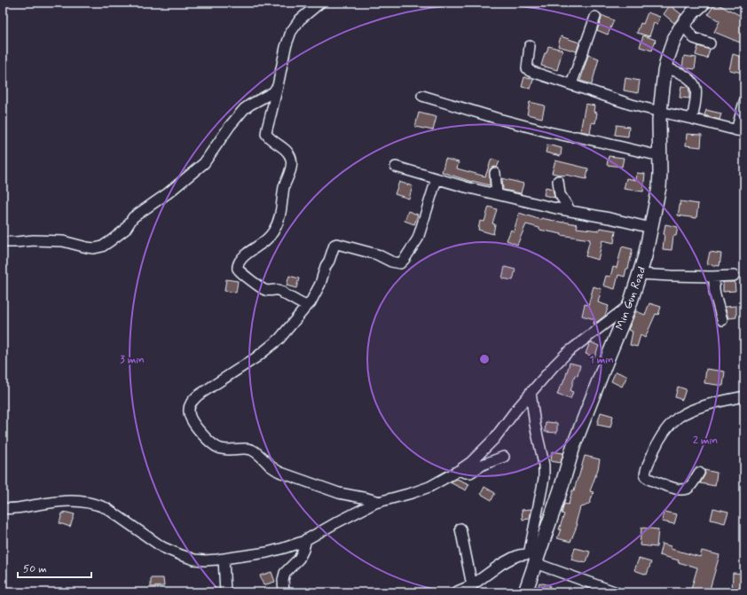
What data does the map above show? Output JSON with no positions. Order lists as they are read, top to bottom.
{
  "streets": {
    "street": ["Min Gun Road"]
  },
  "scale_bar": "50 m",
  "rings": ["1 min", "3 min", "2 min"]
}
